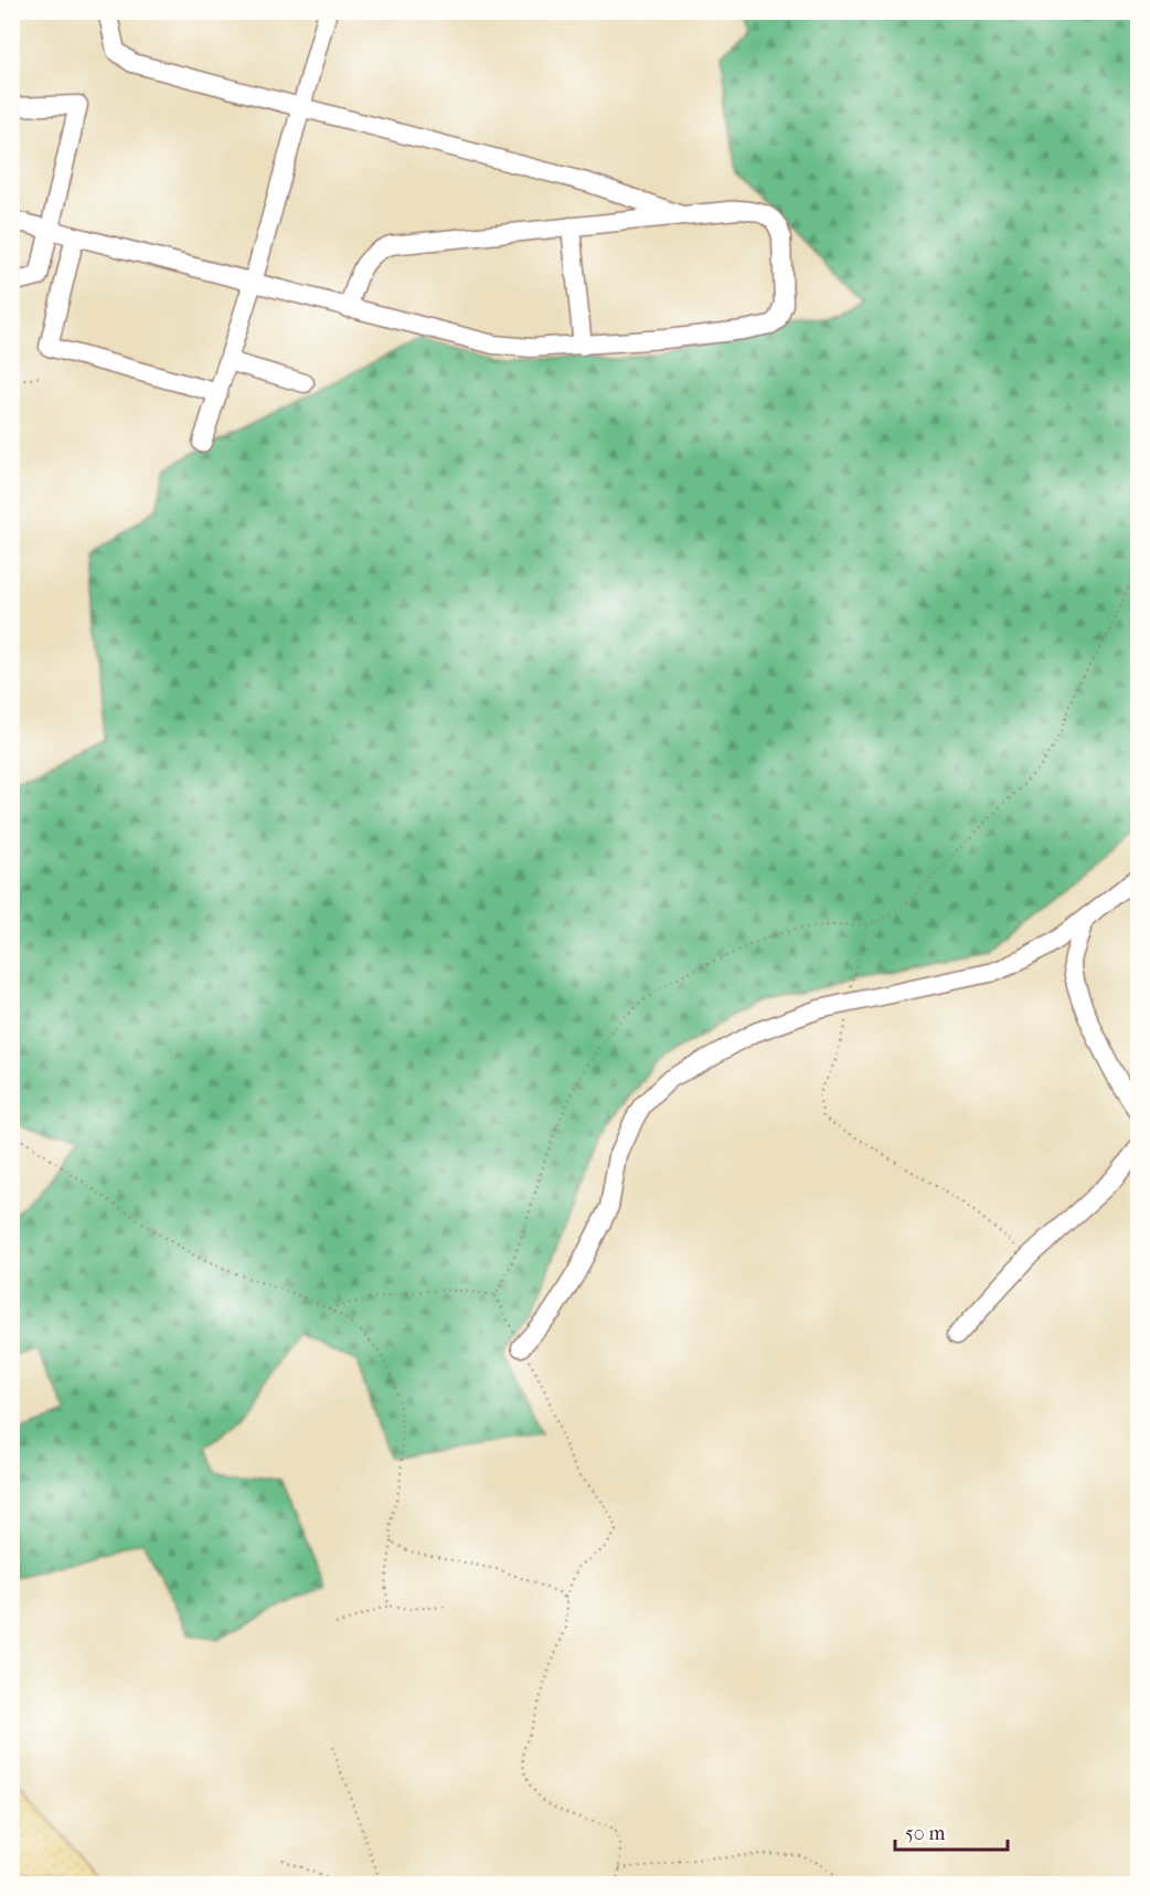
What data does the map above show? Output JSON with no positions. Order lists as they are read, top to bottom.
{
  "scale_bar": "50 m"
}
